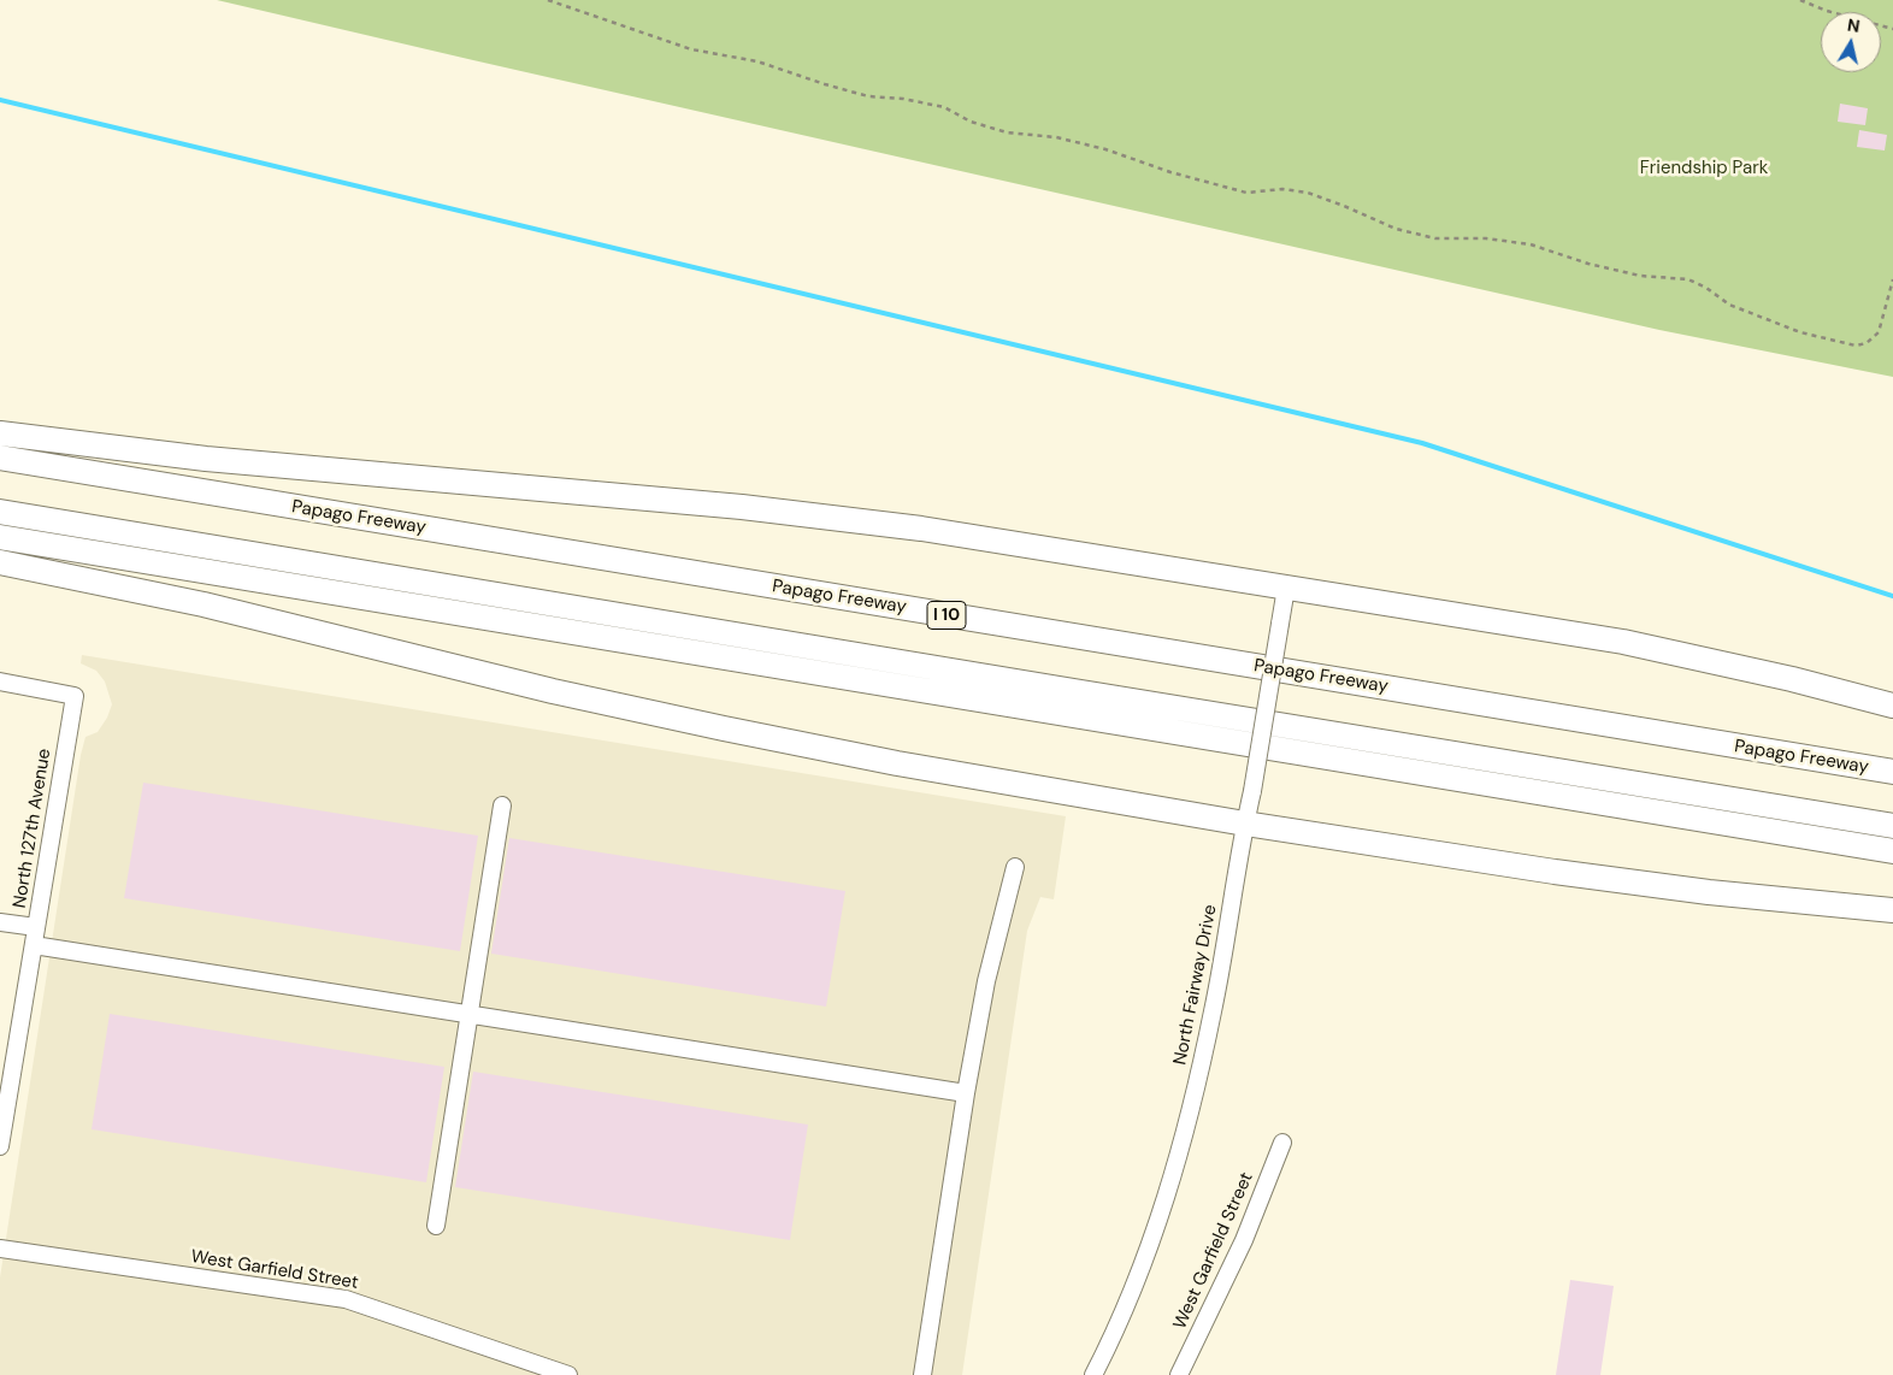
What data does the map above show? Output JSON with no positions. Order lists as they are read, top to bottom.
{
  "streets": {
    "highway": ["Papago Freeway", "I 10"],
    "street": ["North 127th Avenue", "North Fairway Drive", "West Garfield Street"]
  },
  "parks": ["Friendship Park"],
  "north": "top"
}
